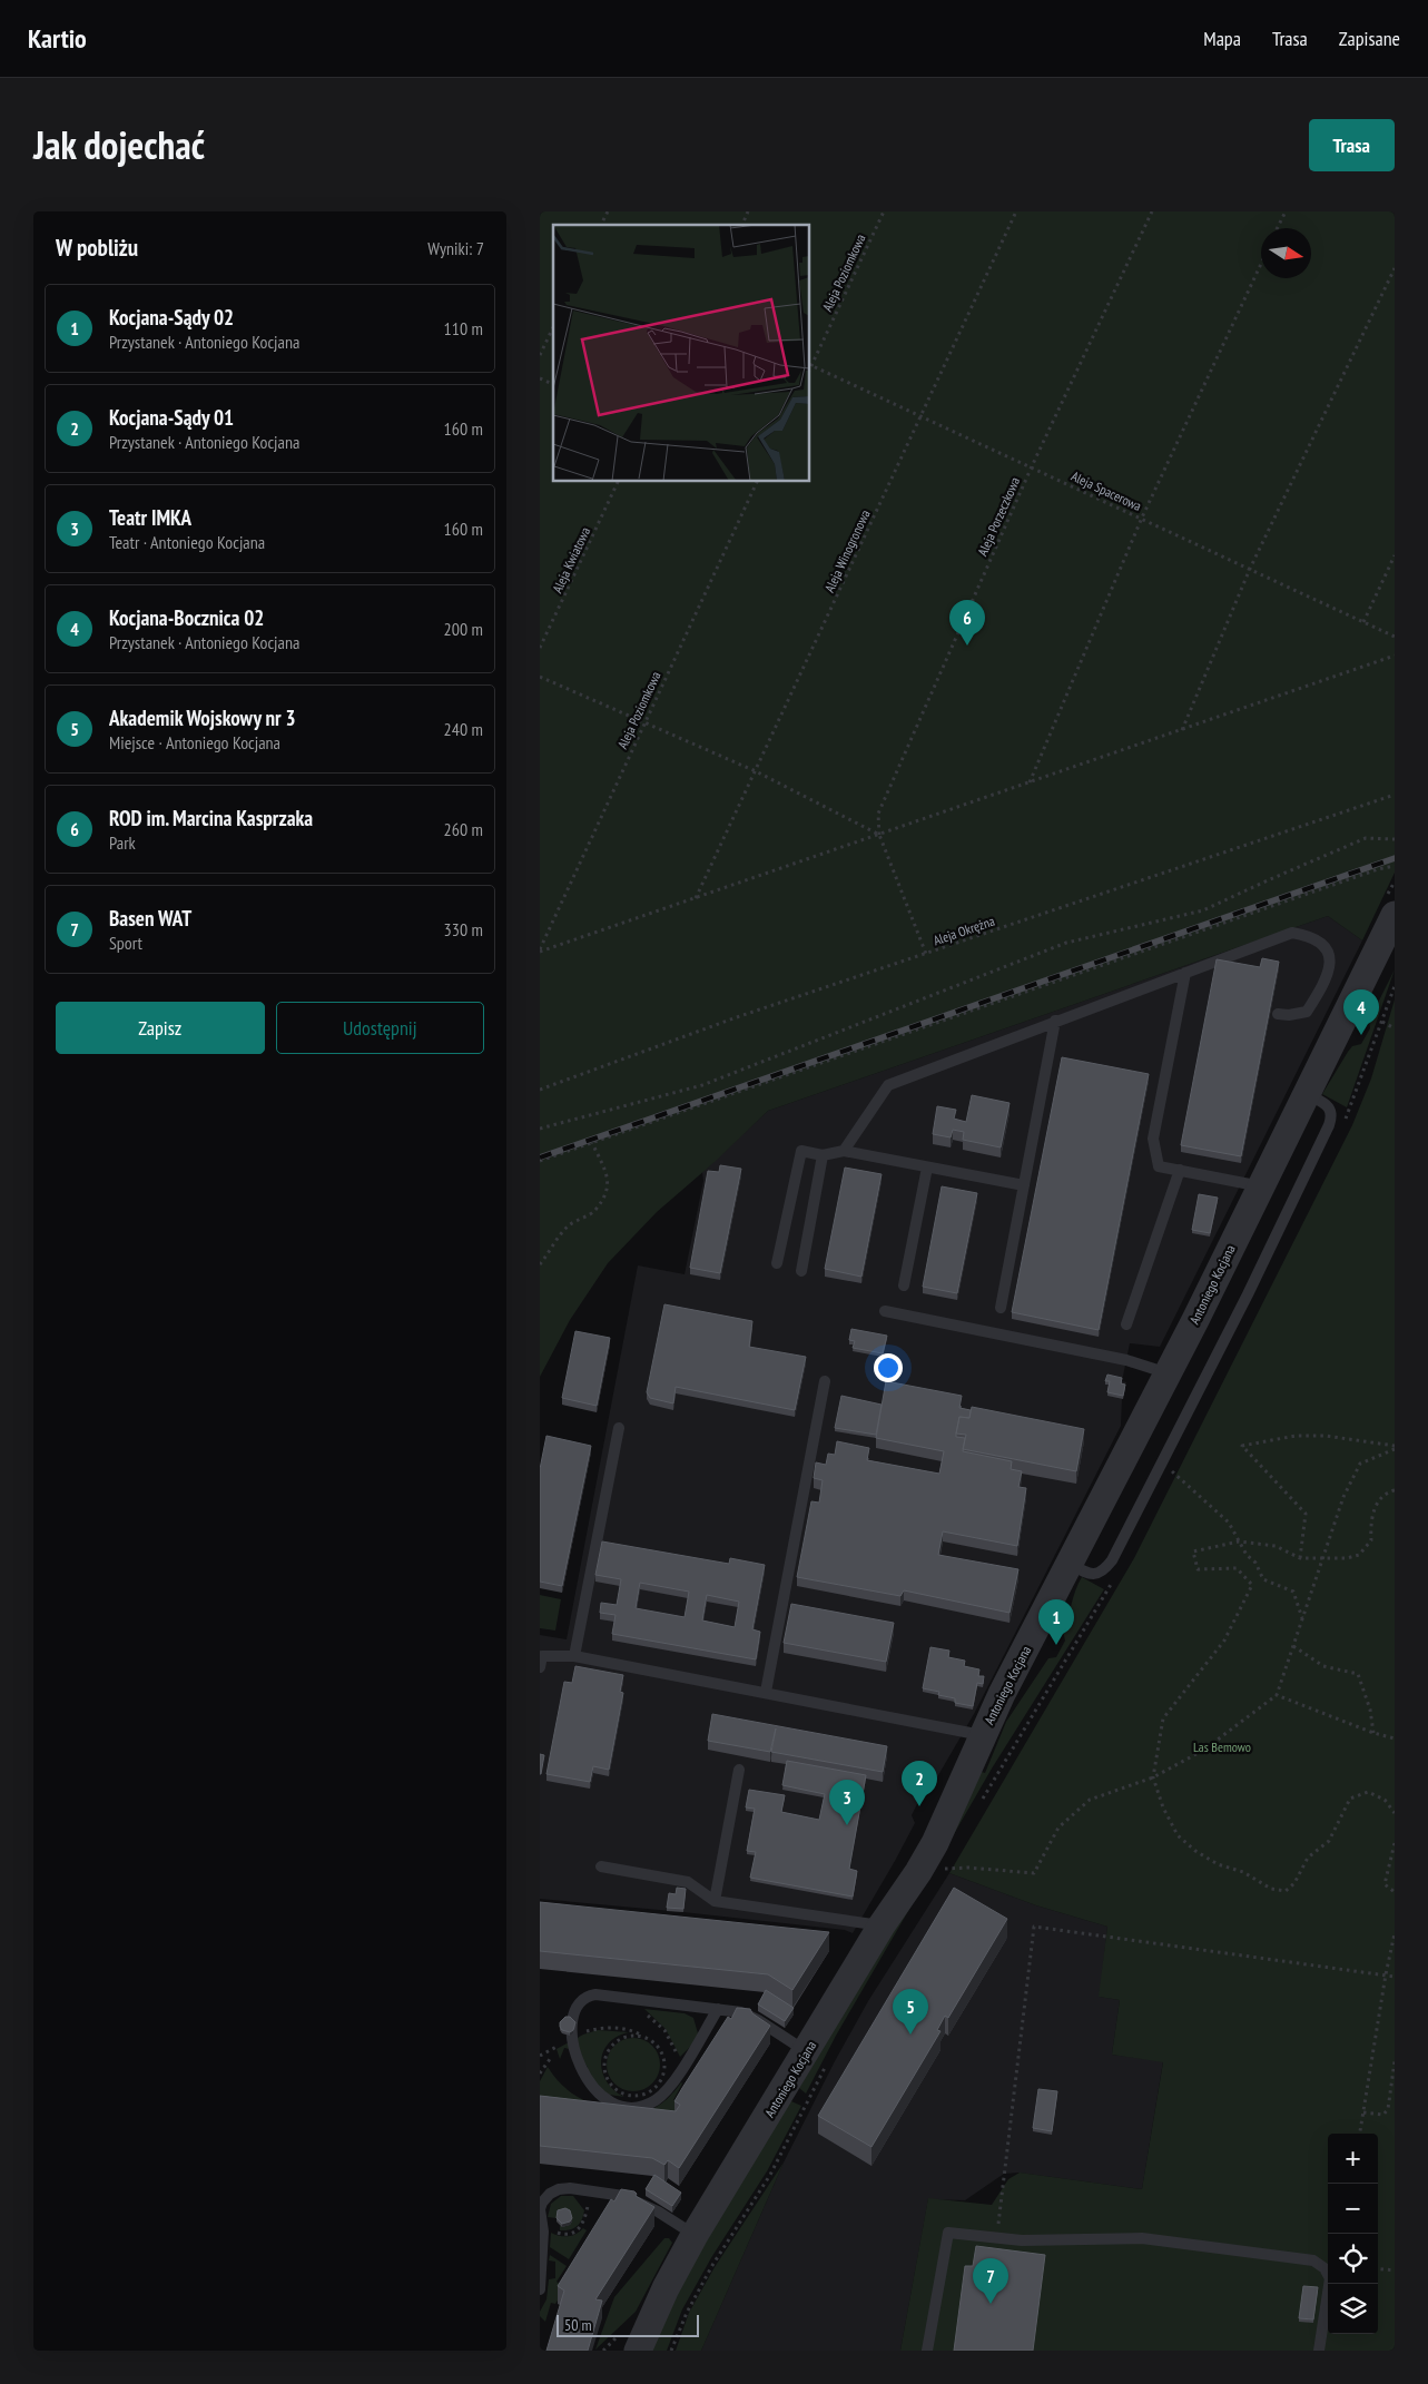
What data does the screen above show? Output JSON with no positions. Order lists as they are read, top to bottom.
{
  "streets": {
    "street": ["Antoniego Kocjana"],
    "path": [
      "Aleja Poziomkowa",
      "Aleja Spacerowa",
      "Aleja Porzeczkowa",
      "Aleja Winogronowa",
      "Aleja Kwiatowa",
      "Aleja Okrężna"
    ]
  },
  "crossings": [
    ["Aleja Poziomkowa", "Aleja Spacerowa"],
    ["Aleja Spacerowa", "Aleja Porzeczkowa"],
    ["Aleja Spacerowa", "Aleja Winogronowa"]
  ],
  "parks": ["Las Bemowo"],
  "scale_bar": "50 m",
  "north": "right",
  "page": {
    "header": "Kartio",
    "nav": ["Mapa", "Trasa", "Zapisane"],
    "title": "Jak dojechać",
    "buttons": [
      "Trasa",
      ["Zapisz", "Udostępnij"]
    ],
    "heading": ["W pobliżu", "Wyniki: 7"],
    "list": [
      {
        "mark": "1",
        "name": "Kocjana-Sądy 02",
        "note": "Przystanek · Antoniego Kocjana",
        "value": "110 m"
      },
      {
        "mark": "2",
        "name": "Kocjana-Sądy 01",
        "note": "Przystanek · Antoniego Kocjana",
        "value": "160 m"
      },
      {
        "mark": "3",
        "name": "Teatr IMKA",
        "note": "Teatr · Antoniego Kocjana",
        "value": "160 m"
      },
      {
        "mark": "4",
        "name": "Kocjana-Bocznica 02",
        "note": "Przystanek · Antoniego Kocjana",
        "value": "200 m"
      },
      {
        "mark": "5",
        "name": "Akademik Wojskowy nr 3",
        "note": "Miejsce · Antoniego Kocjana",
        "value": "240 m"
      },
      {
        "mark": "6",
        "name": "ROD im. Marcina Kasprzaka",
        "note": "Park",
        "value": "260 m"
      },
      {
        "mark": "7",
        "name": "Basen WAT",
        "note": "Sport",
        "value": "330 m"
      }
    ],
    "pins": [
      "6",
      "4",
      "1",
      "2",
      "3",
      "5",
      "7"
    ],
    "map_buttons": ["+", "−"],
    "scale": "50 m"
  }
}
